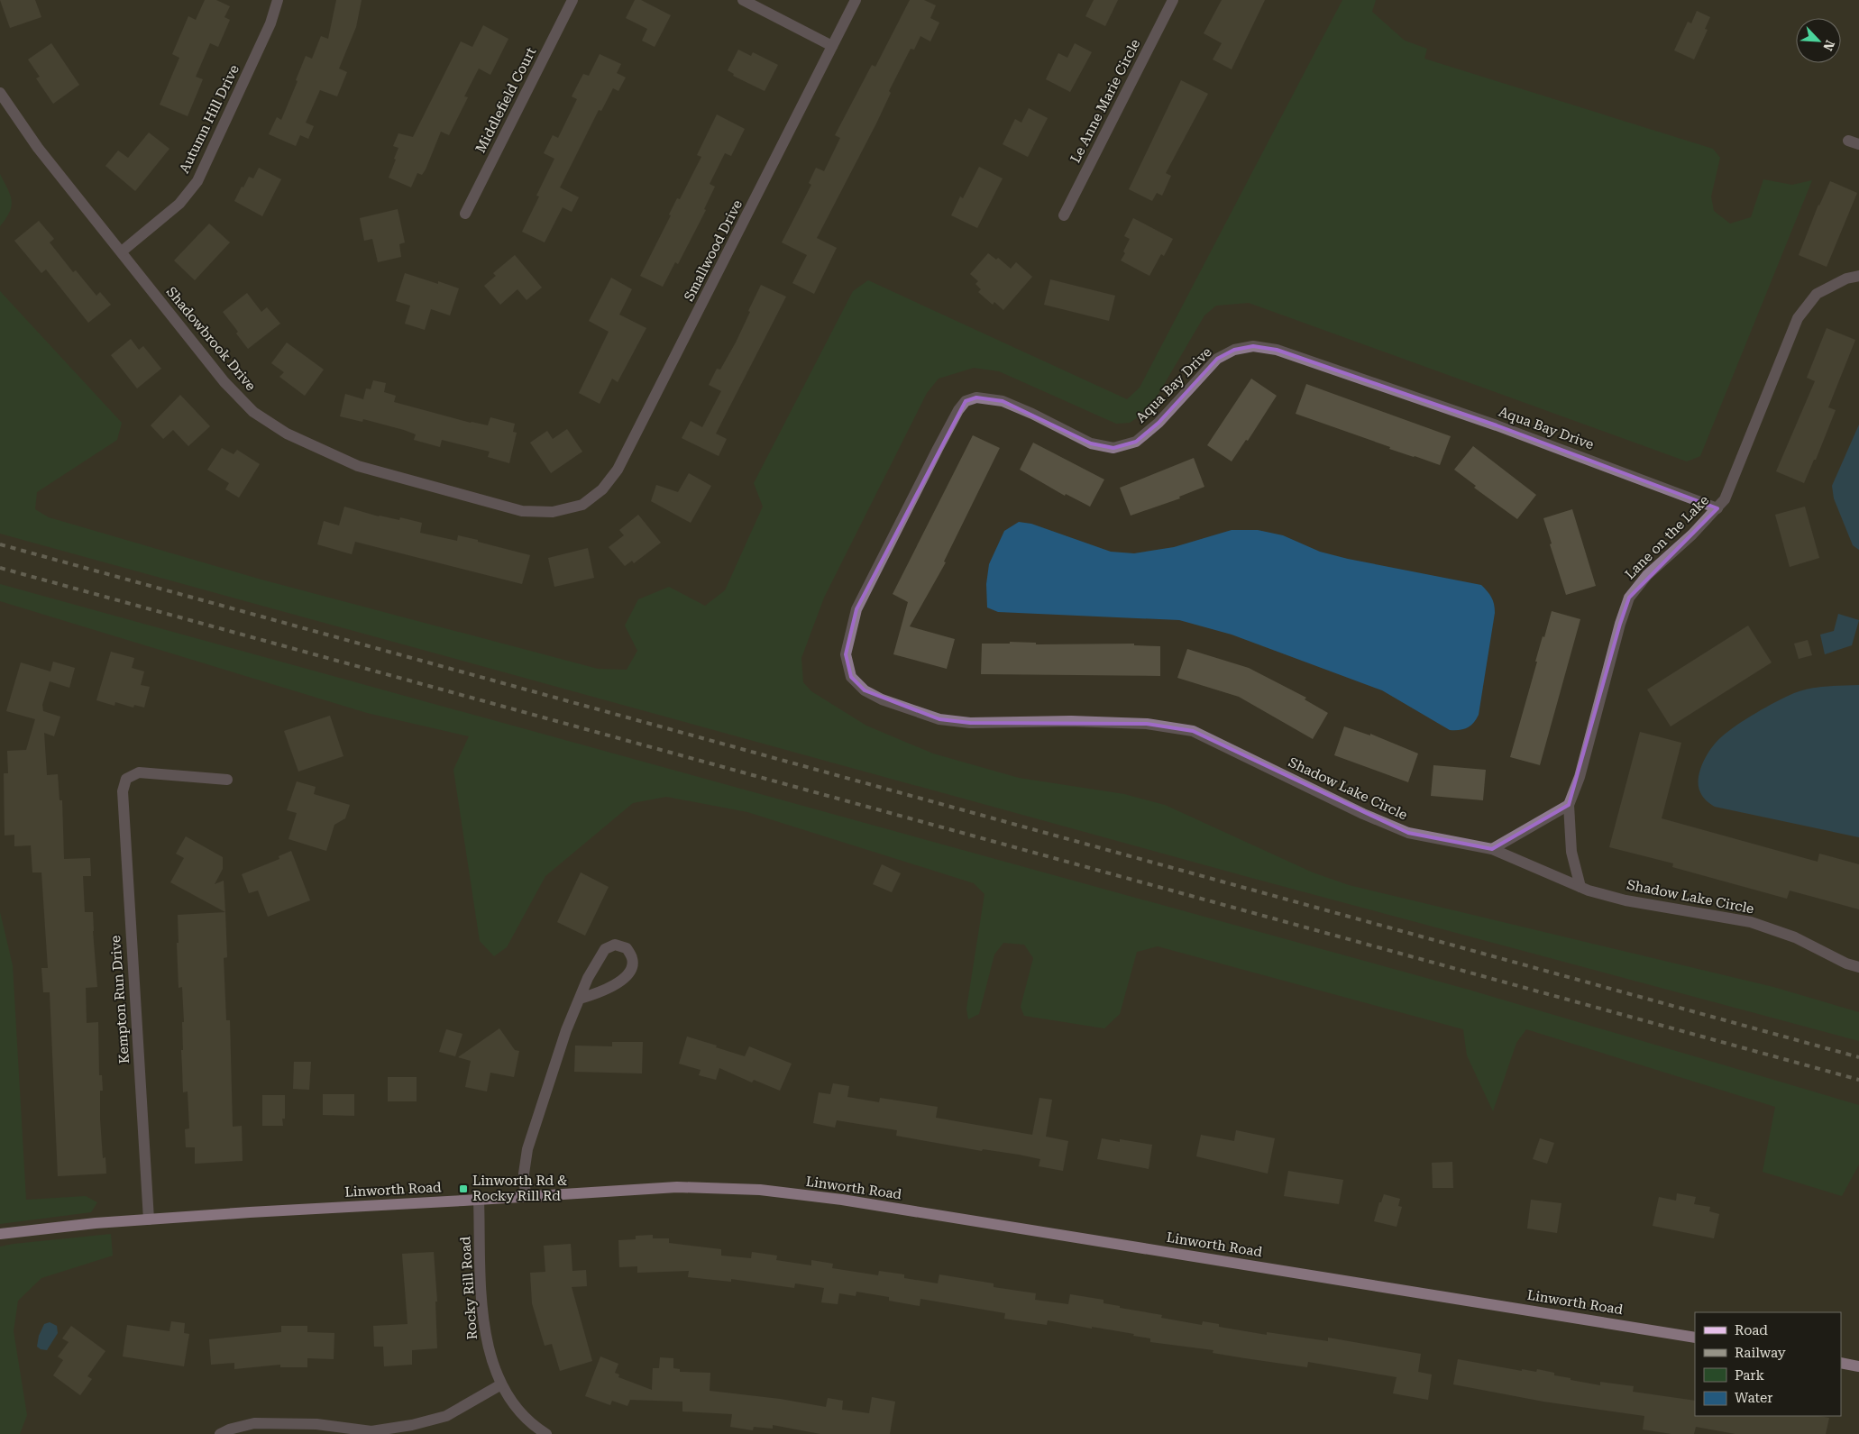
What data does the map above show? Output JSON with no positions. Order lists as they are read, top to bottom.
{
  "streets": {
    "main road": ["Linworth Road"],
    "street": [
      "Middlefield Court",
      "Le Anne Marie Circle",
      "Autumn Hill Drive",
      "Smallwood Drive",
      "Shadowbrook Drive",
      "Aqua Bay Drive",
      "Lane on the Lake",
      "Shadow Lake Circle",
      "Kempton Run Drive",
      "Rocky Rill Road"
    ]
  },
  "crossings": [
    ["Autumn Hill Drive", "Shadowbrook Drive"],
    ["Smallwood Drive", "Shadowbrook Drive"],
    ["Aqua Bay Drive", "Lane on the Lake"],
    ["Aqua Bay Drive", "Shadow Lake Circle"],
    ["Lane on the Lake", "Shadow Lake Circle"],
    ["Kempton Run Drive", "Linworth Road"],
    ["Linworth Road", "Rocky Rill Road"]
  ],
  "places": {
    "transit": ["Linworth Rd & Rocky Rill Rd"]
  },
  "legend": [
    "Road",
    "Railway",
    "Park",
    "Water"
  ],
  "north": "bottom right"
}
